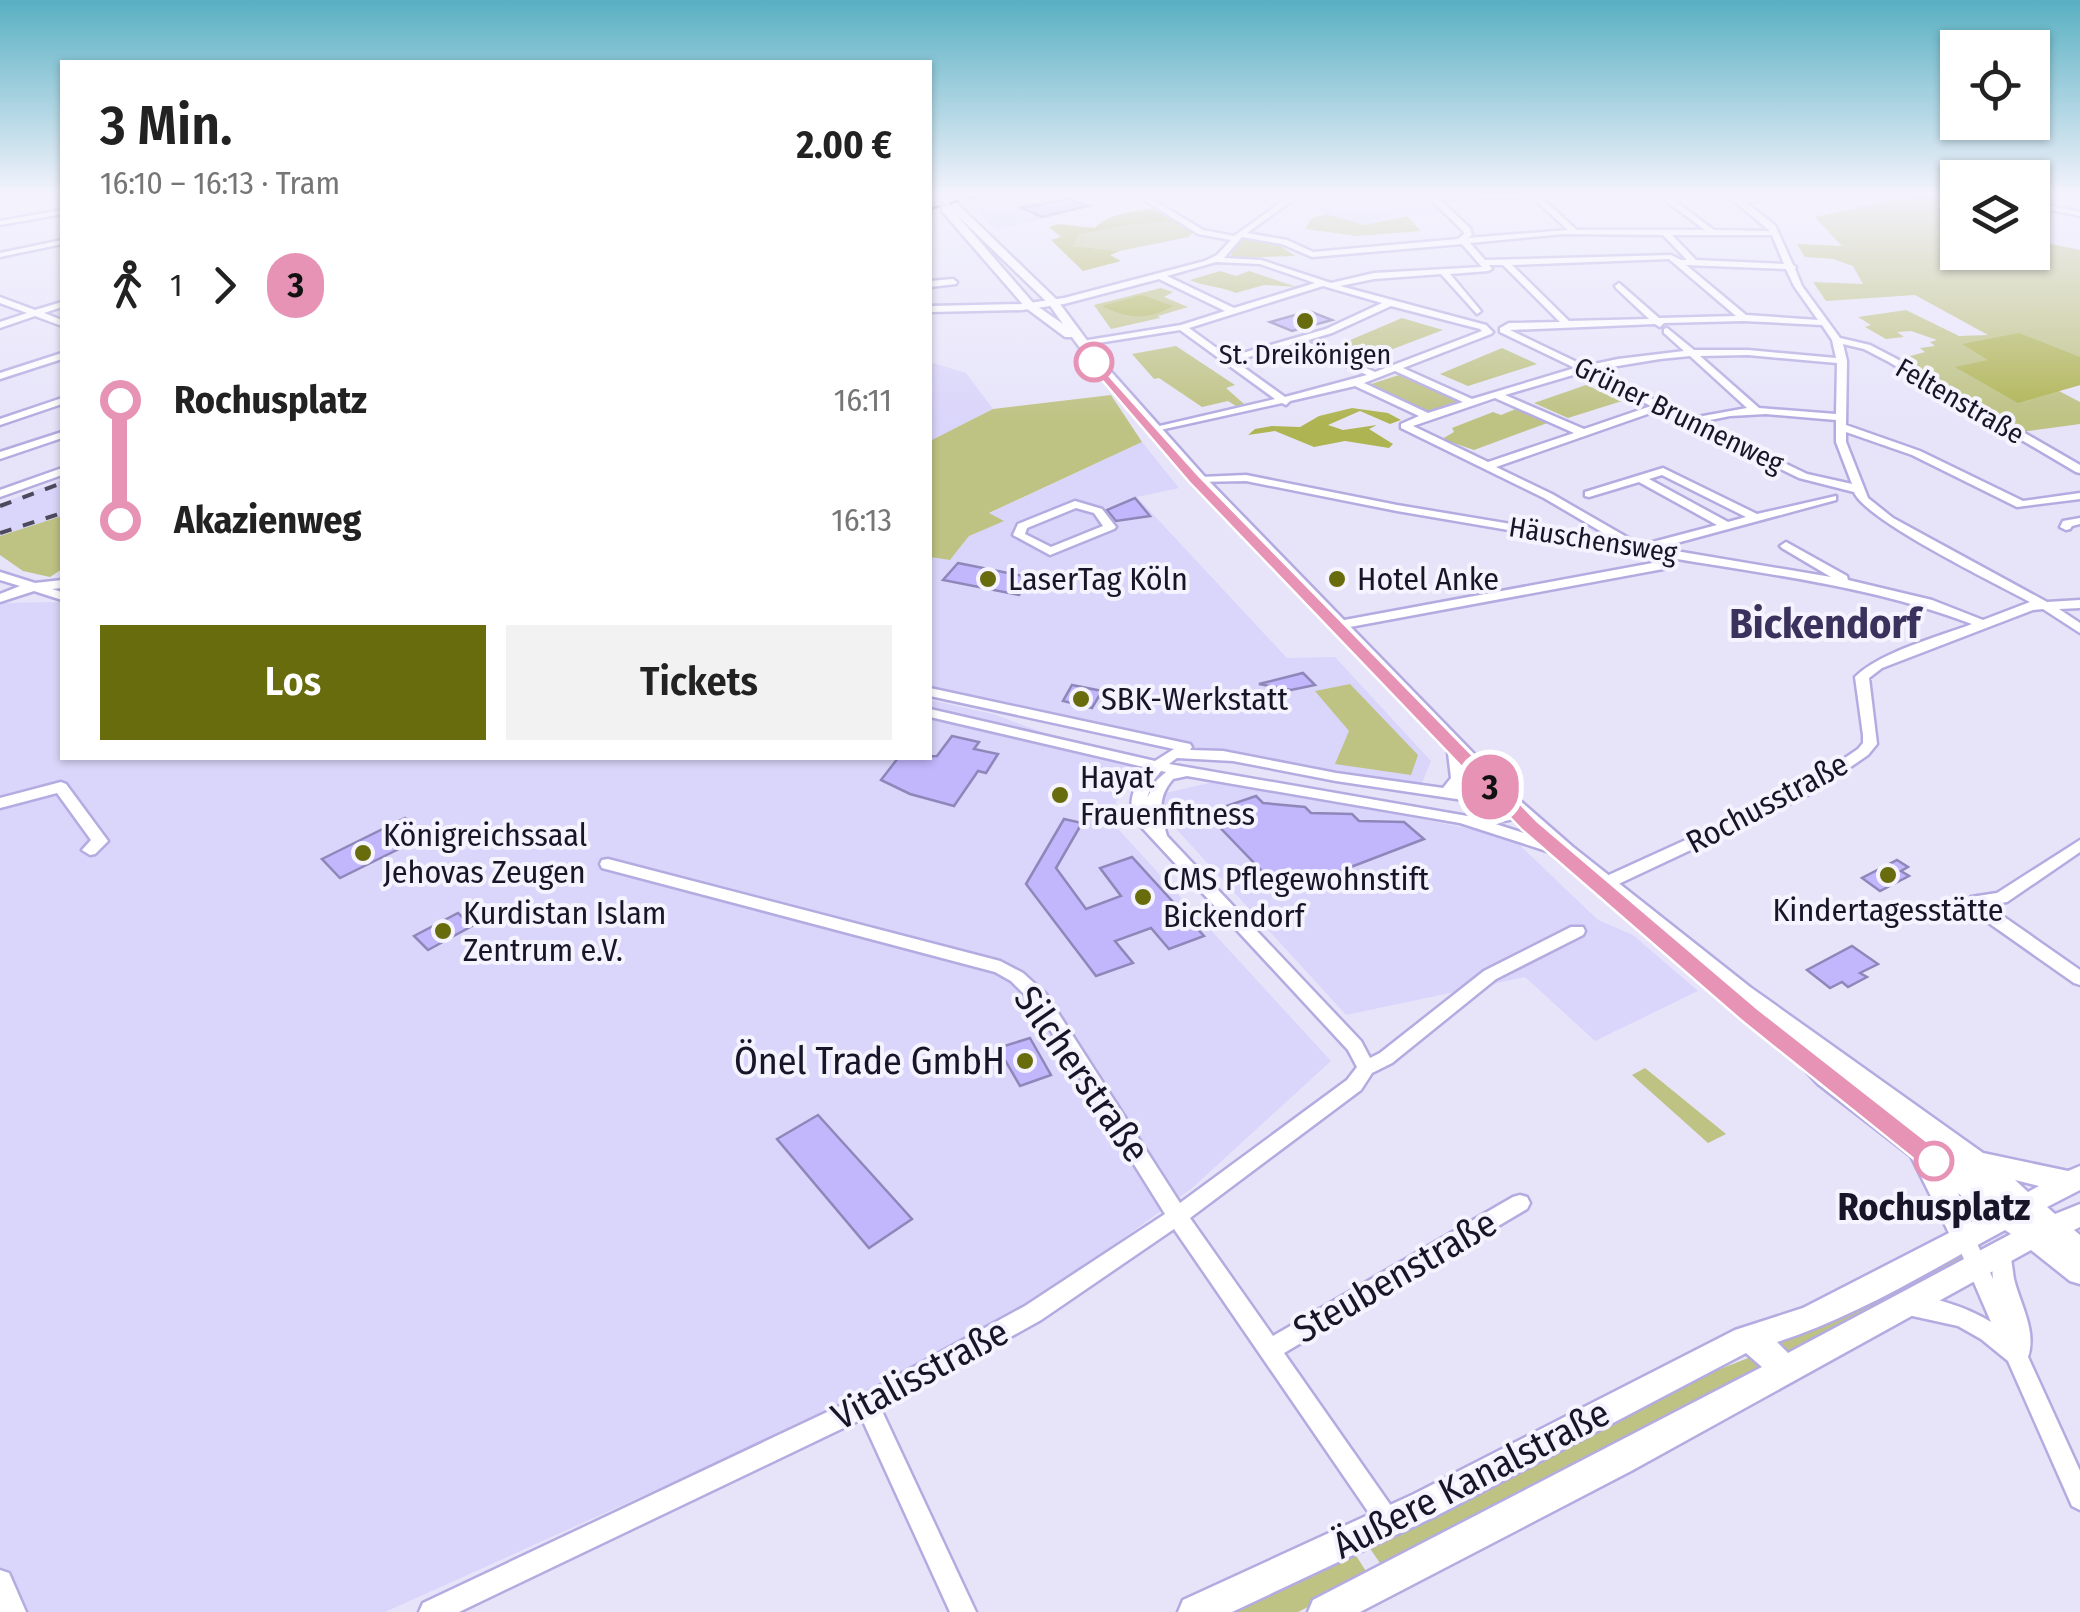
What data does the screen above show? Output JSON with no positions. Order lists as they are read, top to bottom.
{
  "streets": {
    "main road": ["Äußere Kanalstraße"],
    "street": [
      "Feltenstraße",
      "Grüner Brunnenweg",
      "Häuschensweg",
      "Rochusstraße",
      "Silcherstraße",
      "Steubenstraße",
      "Vitalisstraße"
    ]
  },
  "crossings": [
    ["Häuschensweg", "Rochusstraße"],
    ["Silcherstraße", "Steubenstraße"],
    ["Silcherstraße", "Vitalisstraße"],
    ["Silcherstraße", "Äußere Kanalstraße"]
  ],
  "districts": ["Bickendorf"],
  "places": [
    "St. Dreikönigen",
    "LaserTag Köln",
    "Hotel Anke",
    "SBK-Werkstatt",
    "Hayat Frauenfitness",
    "Königreichssaal Jehovas Zeugen",
    "Kindertagesstätte",
    "CMS Pflegewohnstift Bickendorf",
    "Kurdistan Islam Zentrum e.V.",
    "Önel Trade GmbH",
    "Rochusplatz"
  ],
  "lines": ["tram line 3"],
  "page": {
    "on_map": "3",
    "heading": ["3 Min.", "16:10 – 16:13 · Tram", "2.00 €"],
    "legs": ["1", "3"],
    "list": [
      {
        "name": "Rochusplatz",
        "value": "16:11"
      },
      {
        "name": "Akazienweg",
        "value": "16:13"
      }
    ],
    "buttons": ["Los", "Tickets"]
  }
}
